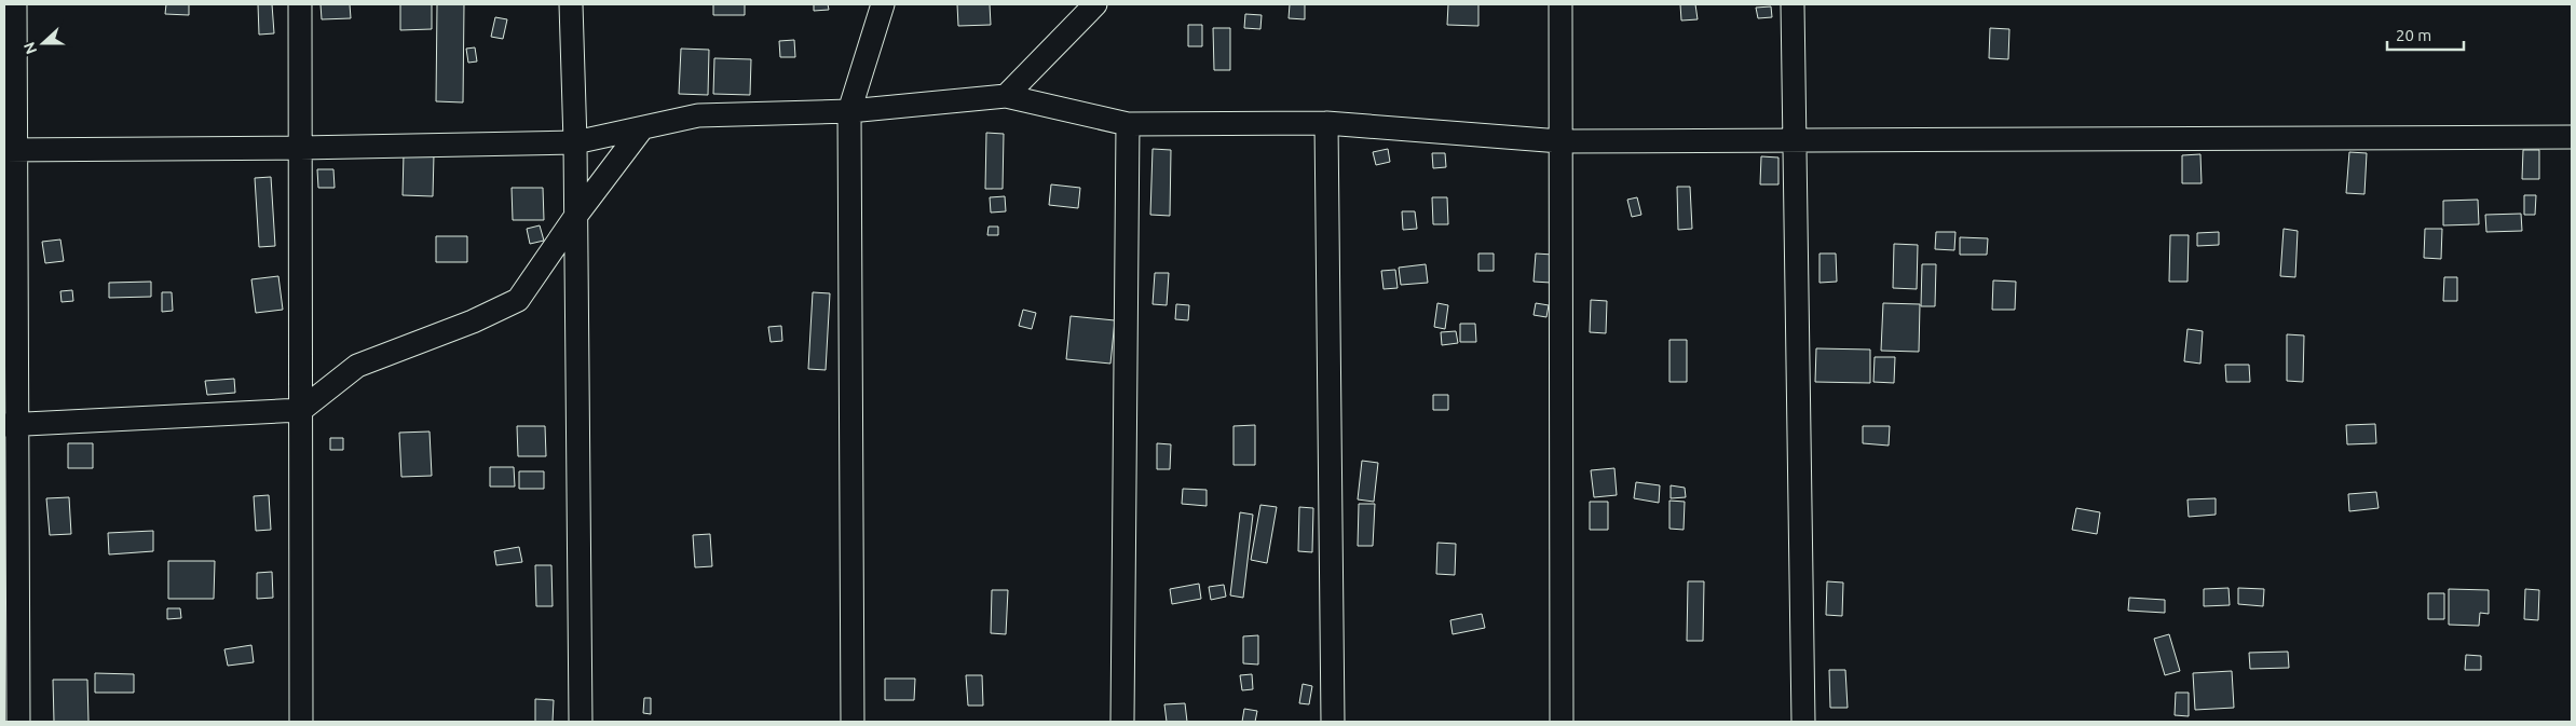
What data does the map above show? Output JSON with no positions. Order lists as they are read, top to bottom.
{
  "scale_bar": "20 m",
  "north": "left"
}
